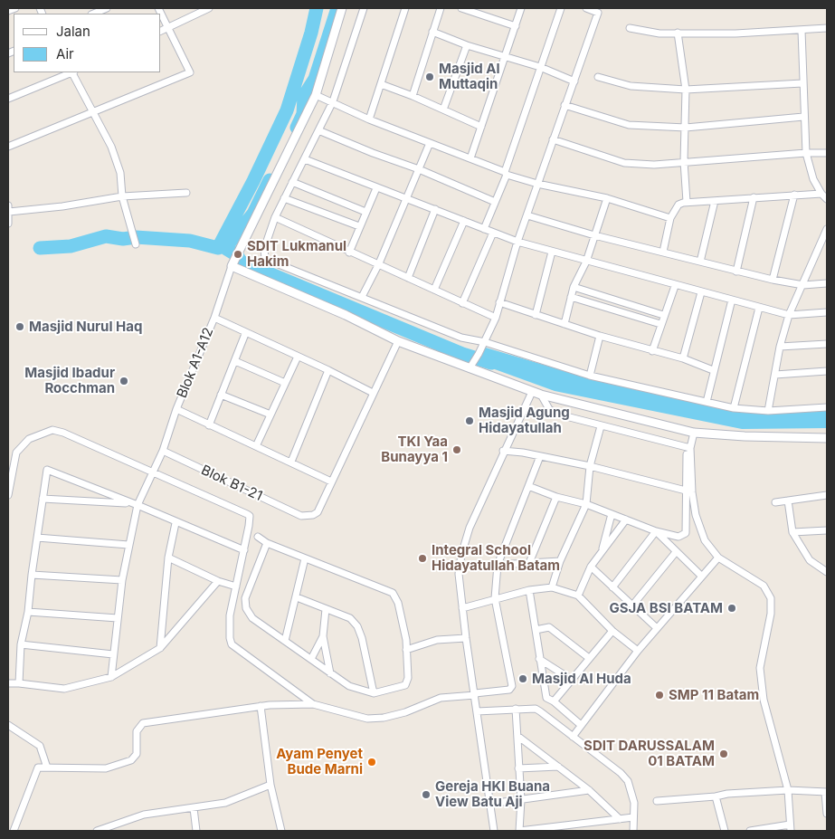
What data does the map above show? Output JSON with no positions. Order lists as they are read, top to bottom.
{
  "streets": {
    "street": ["Blok A1-A12", "Blok B1-21"]
  },
  "crossings": [
    ["Blok A1-A12", "Blok B1-21"]
  ],
  "places": [
    "Masjid Al Muttaqin",
    "SDIT Lukmanul Hakim",
    "Masjid Nurul Haq",
    "Masjid Ibadur Rocchman",
    "Masjid Agung Hidayatullah",
    "TKI Yaa Bunayya 1",
    "Integral School Hidayatullah Batam",
    "GSJA BSI BATAM",
    "Masjid Al Huda",
    "SMP 11 Batam",
    "SDIT DARUSSALAM 01 BATAM",
    "Ayam Penyet Bude Marni",
    "Gereja HKI Buana View Batu Aji"
  ],
  "legend": ["Jalan", "Air"]
}
